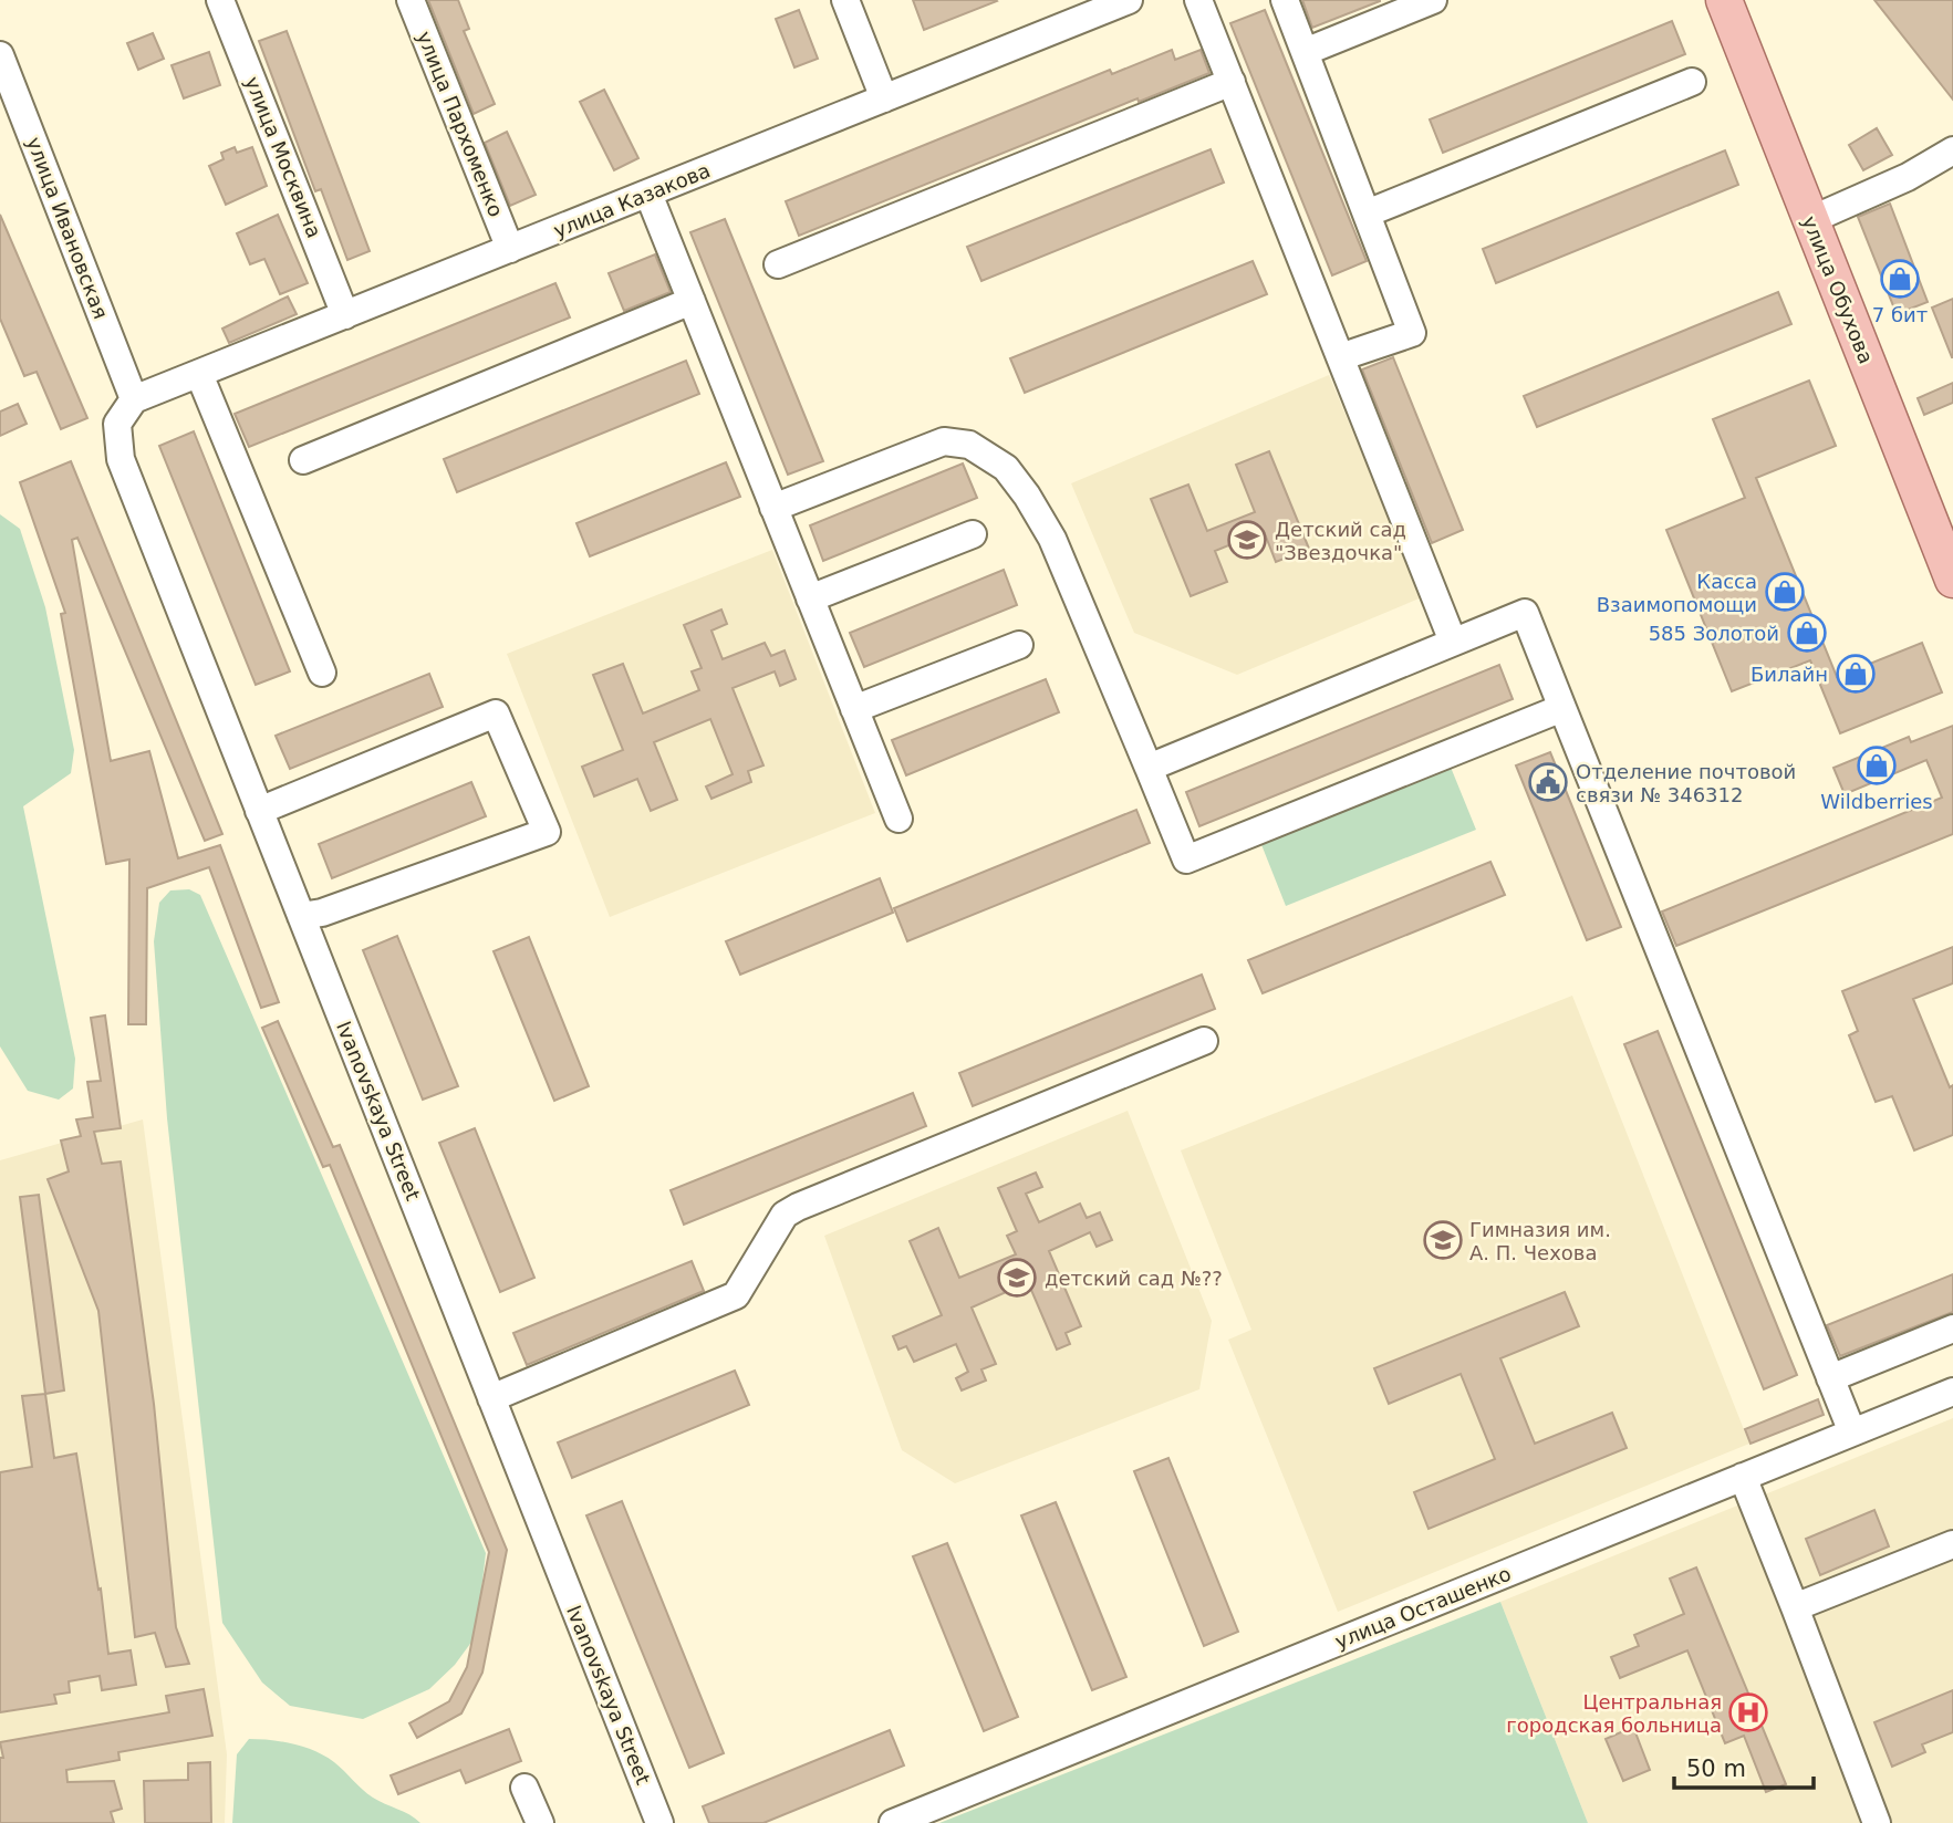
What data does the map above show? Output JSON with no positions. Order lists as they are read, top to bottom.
{
  "streets": {
    "main road": ["улица Обухова"],
    "street": [
      "улица Пархоменко",
      "улица Москвина",
      "улица Казакова",
      "улица Ивановская",
      "Ivanovskaya Street",
      "улица Осташенко"
    ]
  },
  "crossings": [
    ["улица Пархоменко", "улица Казакова"],
    ["улица Москвина", "улица Казакова"],
    ["улица Казакова", "улица Ивановская"],
    ["улица Казакова", "Ivanovskaya Street"],
    ["улица Ивановская", "Ivanovskaya Street"]
  ],
  "places": {
    "shop": [
      "7 бит",
      "Касса Взаимопомощи",
      "585 Золотой",
      "Билайн",
      "Wildberries"
    ],
    "school or university": ["Детский сад \"Звездочка\"", "Гимназия им. А. П. Чехова", "детский сад №??"],
    "public building": ["Отделение почтовой связи № 346312"],
    "hospital": ["Центральная городская больница"]
  },
  "scale_bar": "50 m"
}
